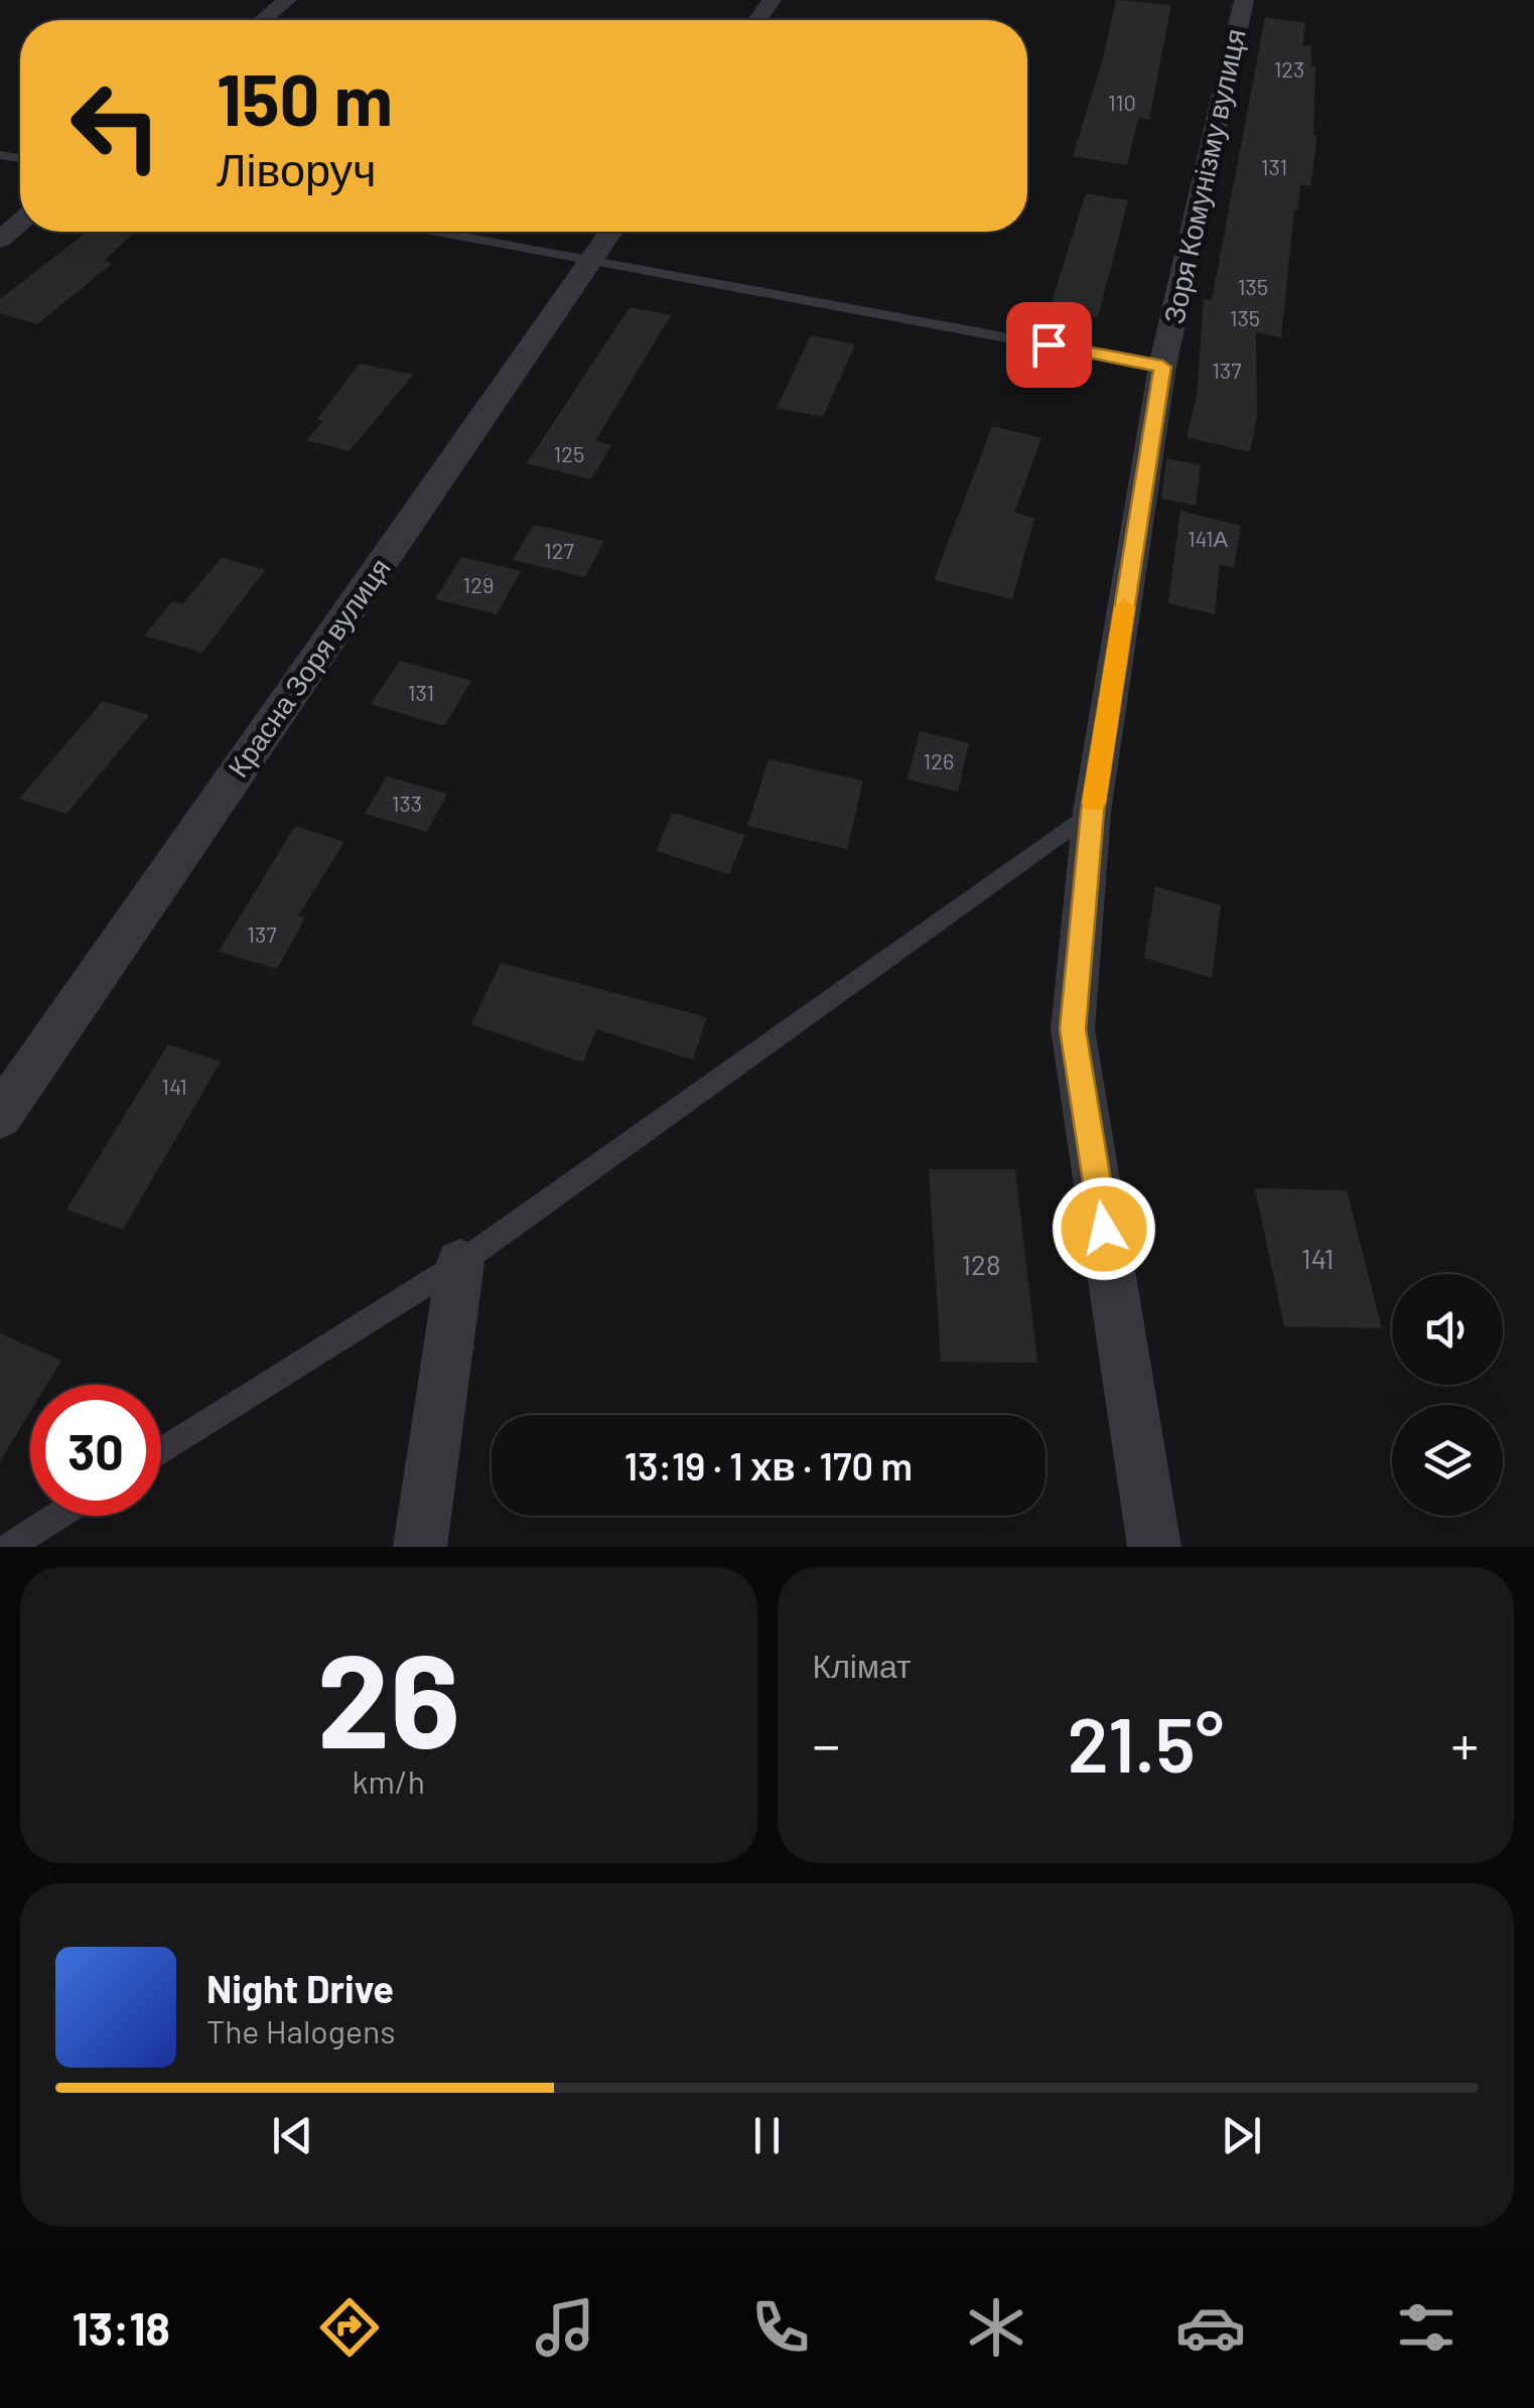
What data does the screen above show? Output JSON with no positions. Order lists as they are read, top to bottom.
{
  "streets": {
    "street": ["Зоря Комунізму вулиця", "Красна Зоря вулиця"]
  },
  "house_numbers": [
    "123",
    "110",
    "131",
    "135",
    "135",
    "137",
    "125",
    "141А",
    "127",
    "129",
    "131",
    "126",
    "133",
    "137",
    "141",
    "141",
    "128"
  ],
  "page": {
    "turn": ["150 m", "Ліворуч"],
    "limit": "30",
    "trip": "13:19 · 1 хв · 170 m",
    "tile": [
      ["26", "km/h"],
      "Клімат"
    ],
    "heat": ["−", "21.5°", "+"],
    "song": ["Night Drive", "The Halogens"],
    "tabs": "13:18"
  }
}
